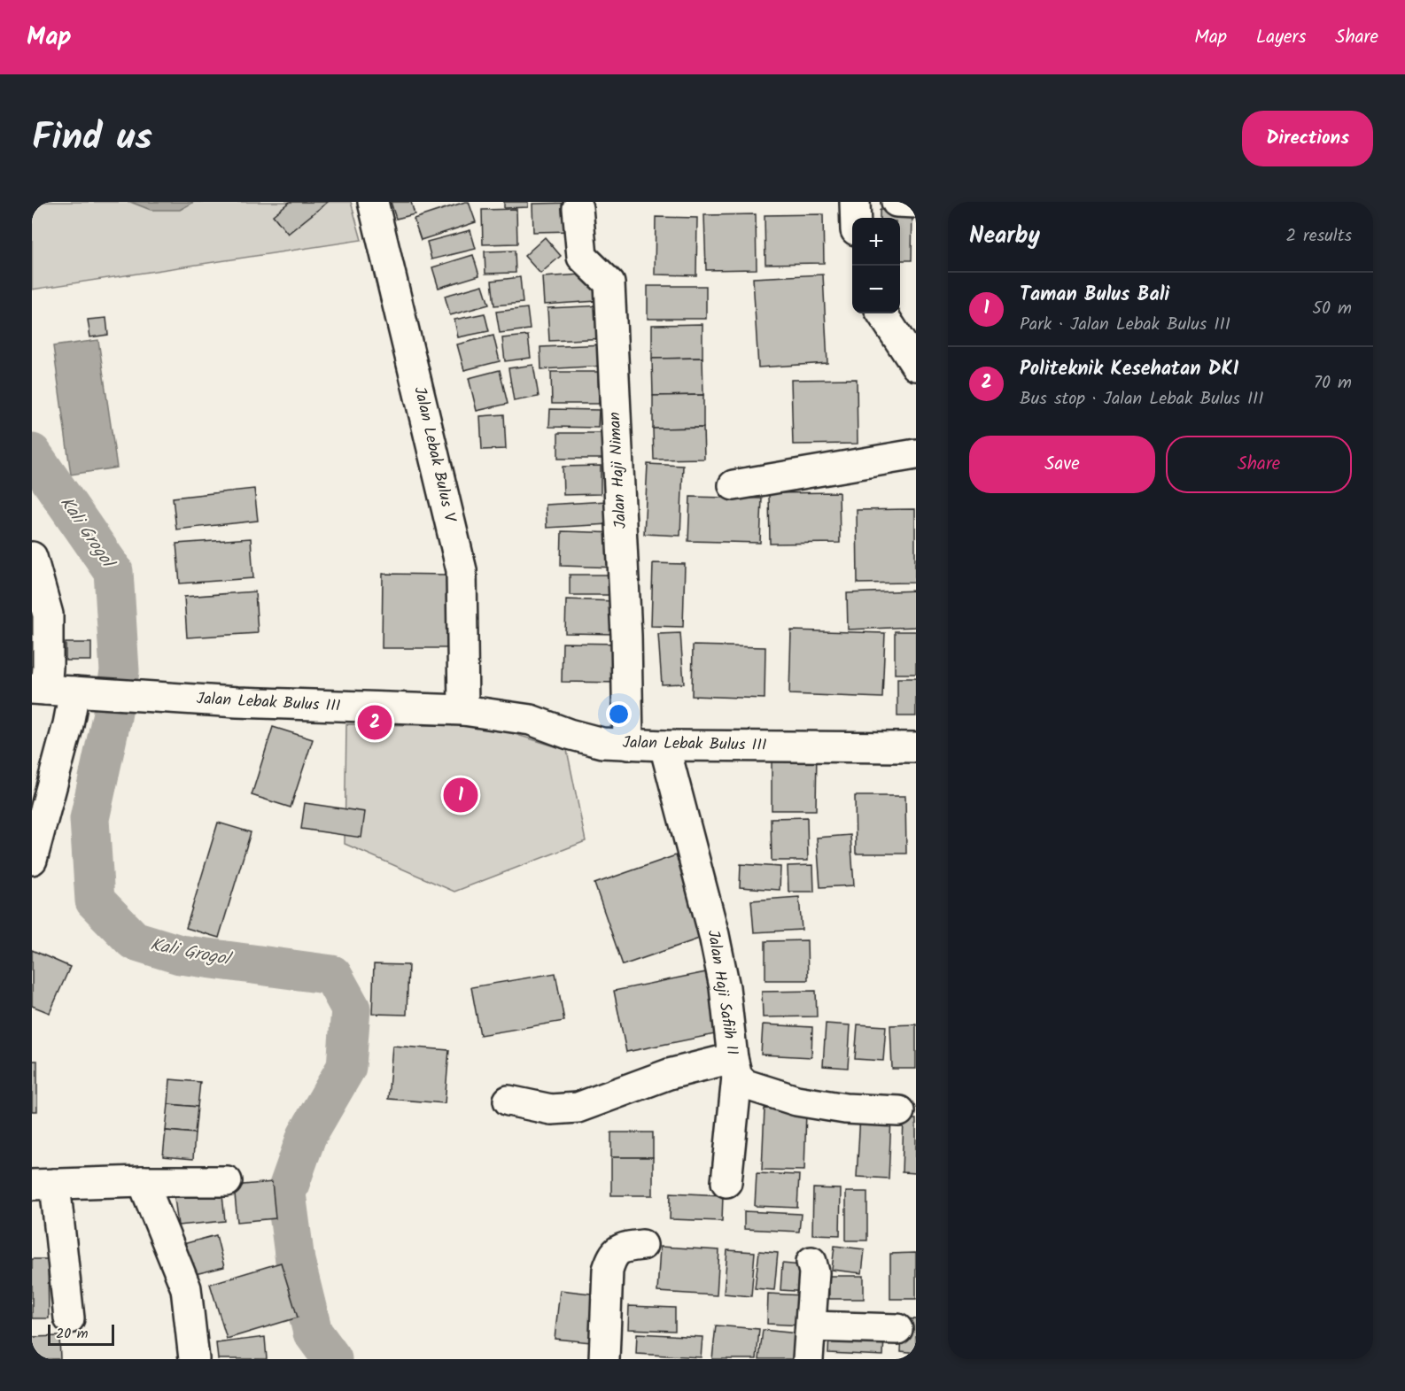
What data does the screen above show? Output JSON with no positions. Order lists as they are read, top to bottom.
{
  "streets": {
    "street": [
      "Jalan Lebak Bulus V",
      "Jalan Haji Niman",
      "Jalan Lebak Bulus III",
      "Jalan Haji Safiih II"
    ]
  },
  "crossings": [
    ["Jalan Lebak Bulus V", "Jalan Lebak Bulus III"],
    ["Jalan Haji Niman", "Jalan Lebak Bulus III"],
    ["Jalan Lebak Bulus III", "Jalan Haji Safiih II"]
  ],
  "water": ["Kali Grogol"],
  "scale_bar": "20 m",
  "page": {
    "header": "Map",
    "nav": ["Map", "Layers", "Share"],
    "title": "Find us",
    "buttons": [
      "Directions",
      ["Save", "Share"]
    ],
    "heading": ["Nearby", "2 results"],
    "map_buttons": ["+", "−"],
    "list": [
      {
        "mark": "1",
        "name": "Taman Bulus Bali",
        "note": "Park · Jalan Lebak Bulus III",
        "value": "50 m"
      },
      {
        "mark": "2",
        "name": "Politeknik Kesehatan DKI",
        "note": "Bus stop · Jalan Lebak Bulus III",
        "value": "70 m"
      }
    ],
    "pins": ["2", "1"],
    "scale": "20 m"
  }
}
